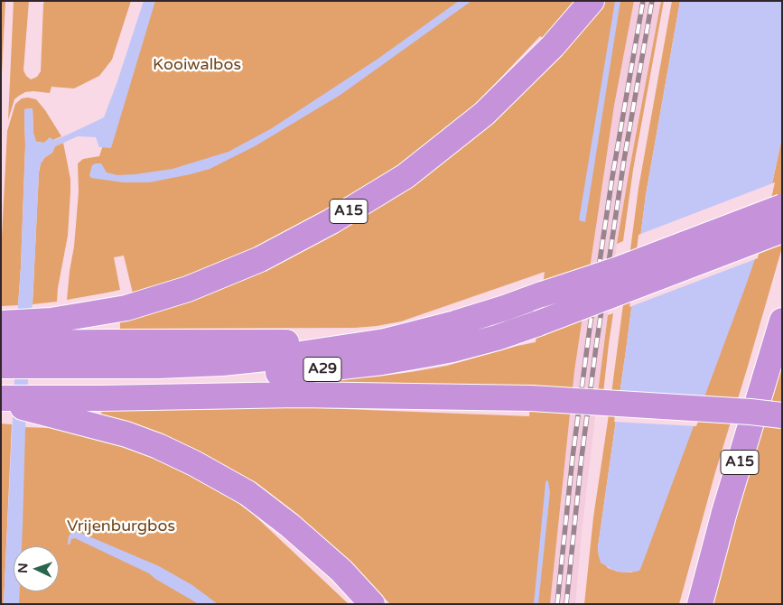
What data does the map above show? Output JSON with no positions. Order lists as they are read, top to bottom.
{
  "streets": {
    "highway": ["A15", "A29"]
  },
  "parks": ["Kooiwalbos", "Vrijenburgbos"],
  "north": "left"
}
